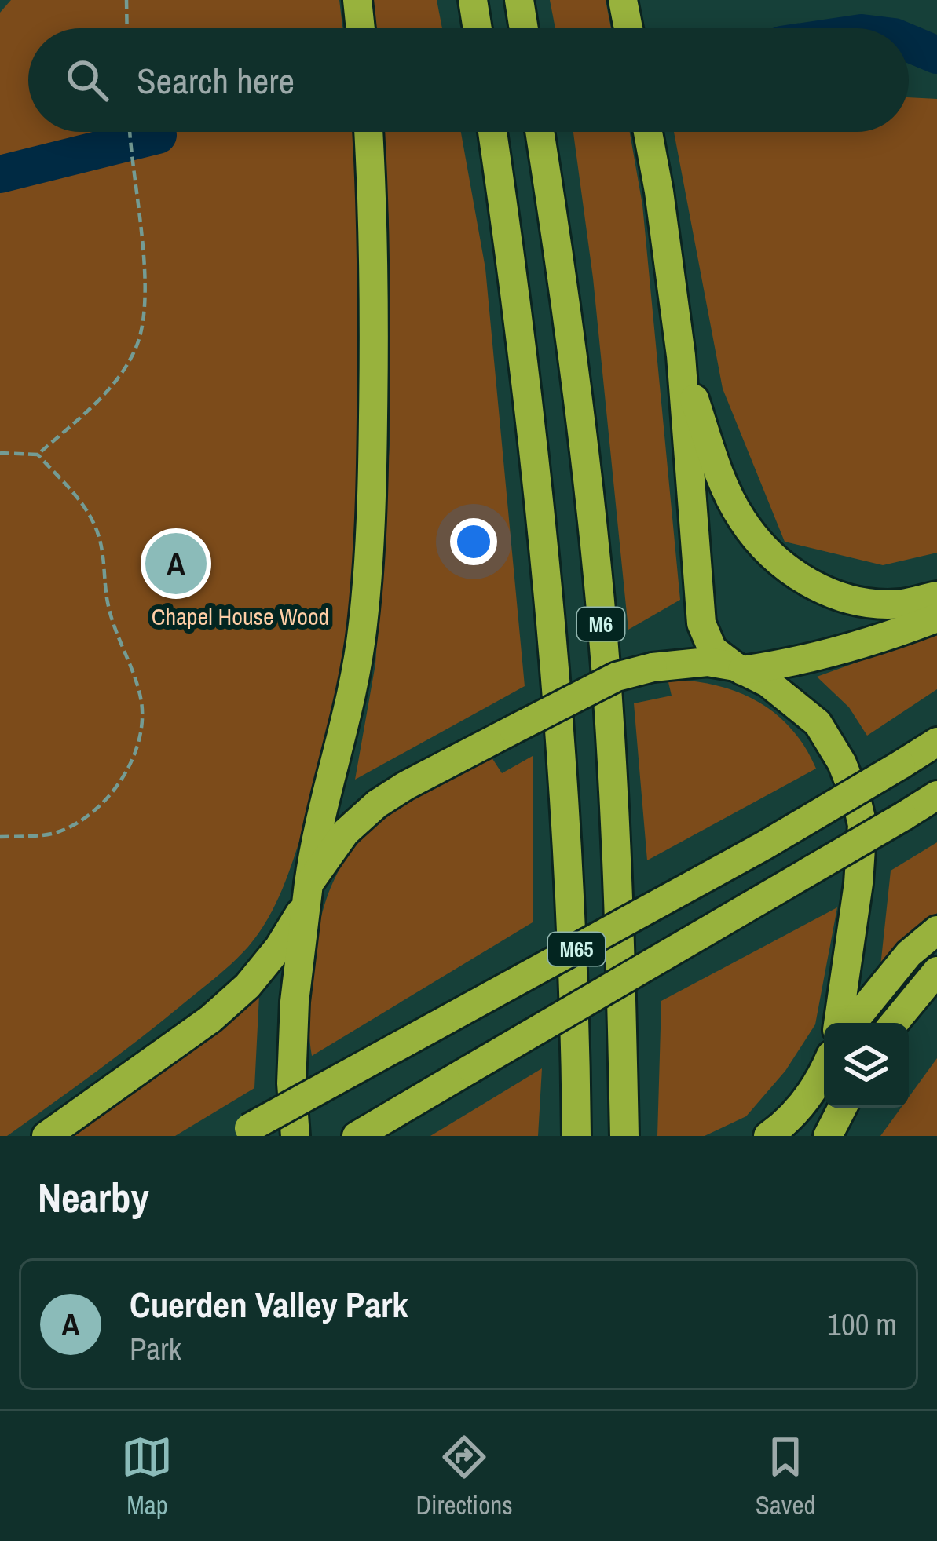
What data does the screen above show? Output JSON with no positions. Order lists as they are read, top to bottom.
{
  "streets": {
    "highway": ["M6", "M65"]
  },
  "parks": ["Chapel House Wood"],
  "page": {
    "search": "Search here",
    "pins": "A",
    "heading": "Nearby",
    "list": [
      {
        "mark": "A",
        "name": "Cuerden Valley Park",
        "note": "Park",
        "value": "100 m"
      }
    ],
    "nav": ["Map", "Directions", "Saved"]
  }
}
